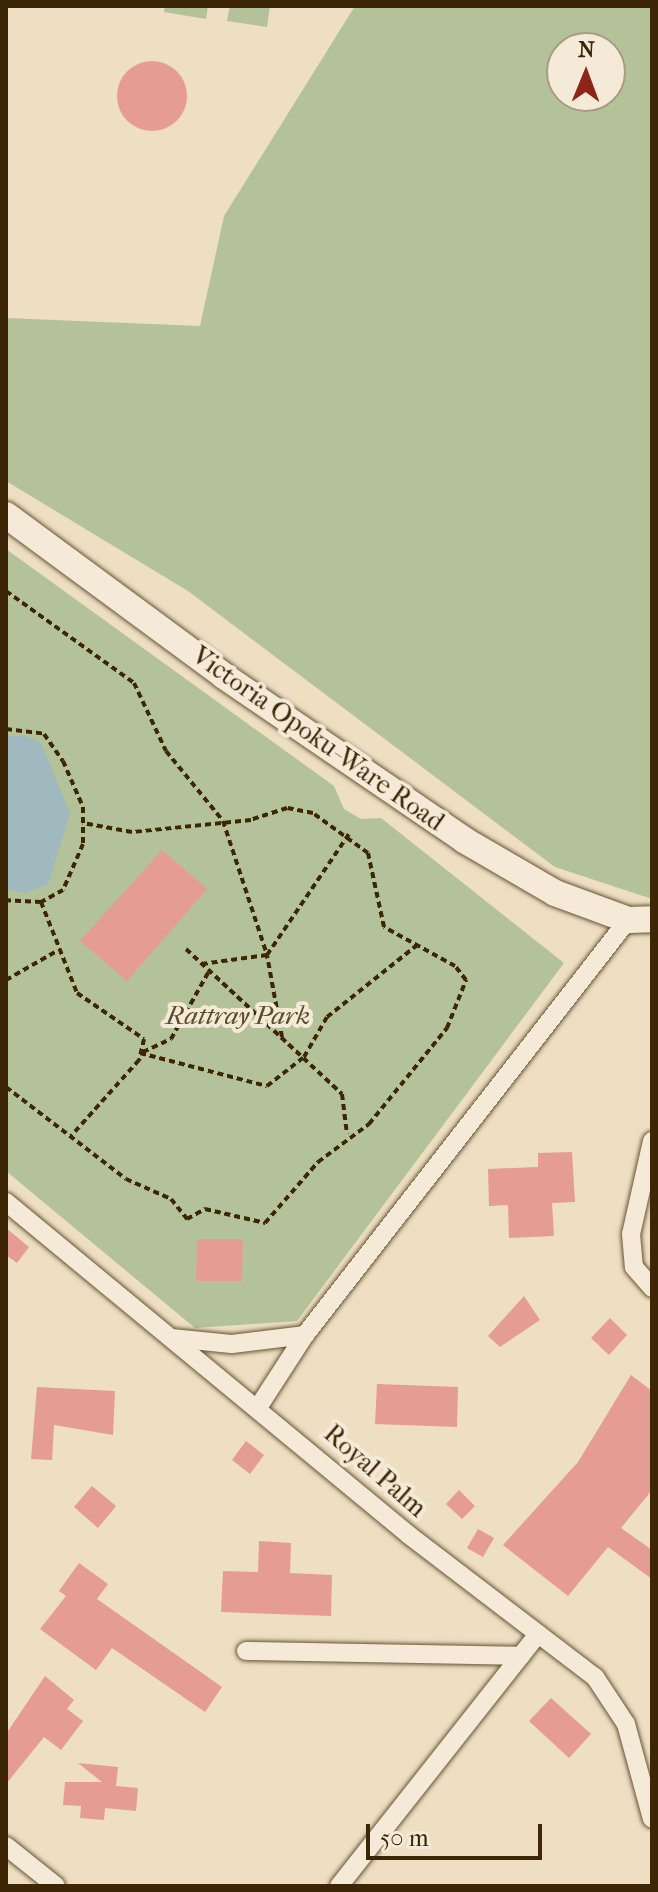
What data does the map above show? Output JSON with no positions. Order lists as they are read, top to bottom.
{
  "streets": {
    "main road": ["Victoria Opoku-Ware Road"],
    "street": ["Royal Palm"]
  },
  "parks": ["Rattray Park"],
  "scale_bar": "50 m",
  "north": "top"
}
